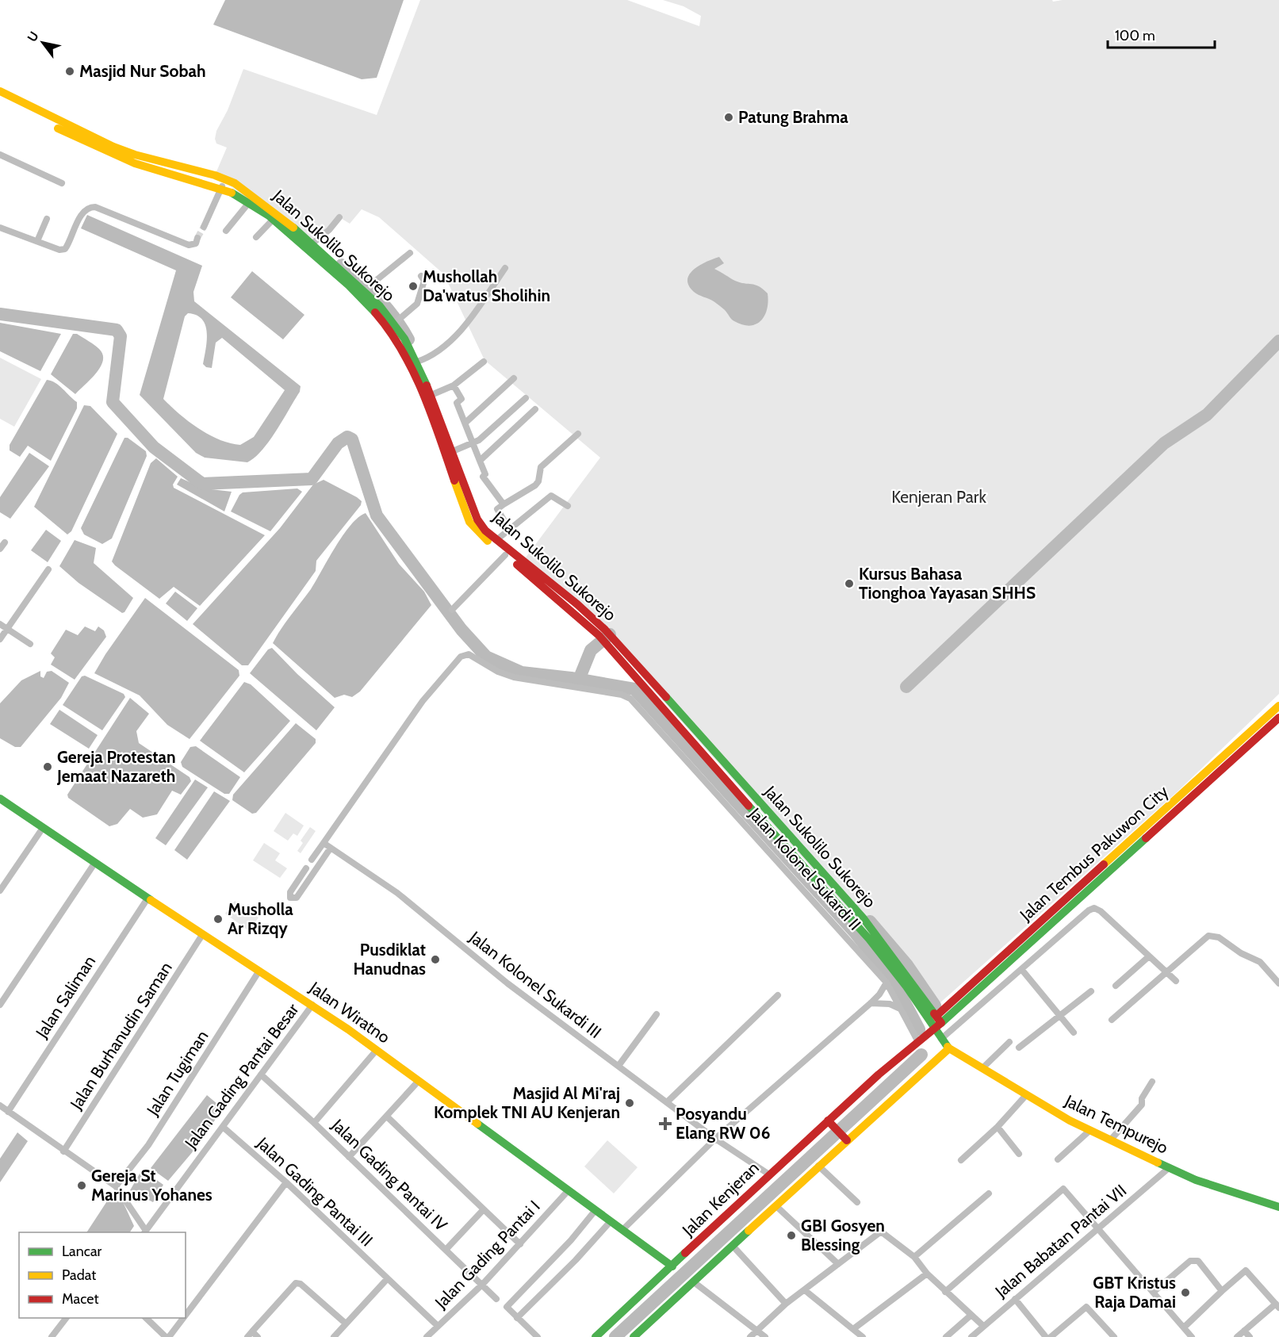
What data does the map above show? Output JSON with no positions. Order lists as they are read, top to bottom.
{
  "streets": {
    "main road": [
      "Jalan Sukolilo Sukorejo",
      "Jalan Tembus Pakuwon City",
      "Jalan Wiratno",
      "Jalan Tempurejo",
      "Jalan Kenjeran"
    ],
    "street": [
      "Jalan Kolonel Sukardi II",
      "Jalan Kolonel Sukardi III",
      "Jalan Saliman",
      "Jalan Burhanudin Saman",
      "Jalan Tugiman",
      "Jalan Gading Pantai Besar",
      "Jalan Gading Pantai IV",
      "Jalan Gading Pantai III",
      "Jalan Babatan Pantai VII",
      "Jalan Gading Pantai I"
    ]
  },
  "crossings": [
    ["Jalan Sukolilo Sukorejo", "Jalan Tembus Pakuwon City"],
    ["Jalan Sukolilo Sukorejo", "Jalan Tempurejo"],
    ["Jalan Sukolilo Sukorejo", "Jalan Kenjeran"],
    ["Jalan Tembus Pakuwon City", "Jalan Kenjeran"],
    ["Jalan Kolonel Sukardi II", "Jalan Kolonel Sukardi III"],
    ["Jalan Kolonel Sukardi II", "Jalan Kenjeran"],
    ["Jalan Kolonel Sukardi III", "Jalan Kenjeran"],
    ["Jalan Saliman", "Jalan Wiratno"],
    ["Jalan Wiratno", "Jalan Burhanudin Saman"],
    ["Jalan Wiratno", "Jalan Tugiman"],
    ["Jalan Wiratno", "Jalan Gading Pantai Besar"],
    ["Jalan Wiratno", "Jalan Kenjeran"],
    ["Jalan Wiratno", "Jalan Gading Pantai I"],
    ["Jalan Gading Pantai Besar", "Jalan Gading Pantai IV"],
    ["Jalan Gading Pantai Besar", "Jalan Gading Pantai III"],
    ["Jalan Tempurejo", "Jalan Babatan Pantai VII"],
    ["Jalan Gading Pantai IV", "Jalan Gading Pantai I"],
    ["Jalan Gading Pantai III", "Jalan Gading Pantai I"]
  ],
  "parks": ["Kenjeran Park"],
  "places": {
    "other": [
      "Masjid Nur Sobah",
      "Patung Brahma",
      "Mushollah Da'watus Sholihin",
      "Kursus Bahasa Tionghoa Yayasan SHHS",
      "Gereja Protestan Jemaat Nazareth",
      "Musholla Ar Rizqy",
      "Pusdiklat Hanudnas",
      "Masjid Al Mi'raj Komplek TNI AU Kenjeran",
      "Gereja St Marinus Yohanes",
      "GBI Gosyen Blessing",
      "GBT Kristus Raja Damai"
    ],
    "health": ["Posyandu Elang RW 06"]
  },
  "legend": ["Lancar", "Padat", "Macet"],
  "scale_bar": "100 m",
  "north": "top left"
}
